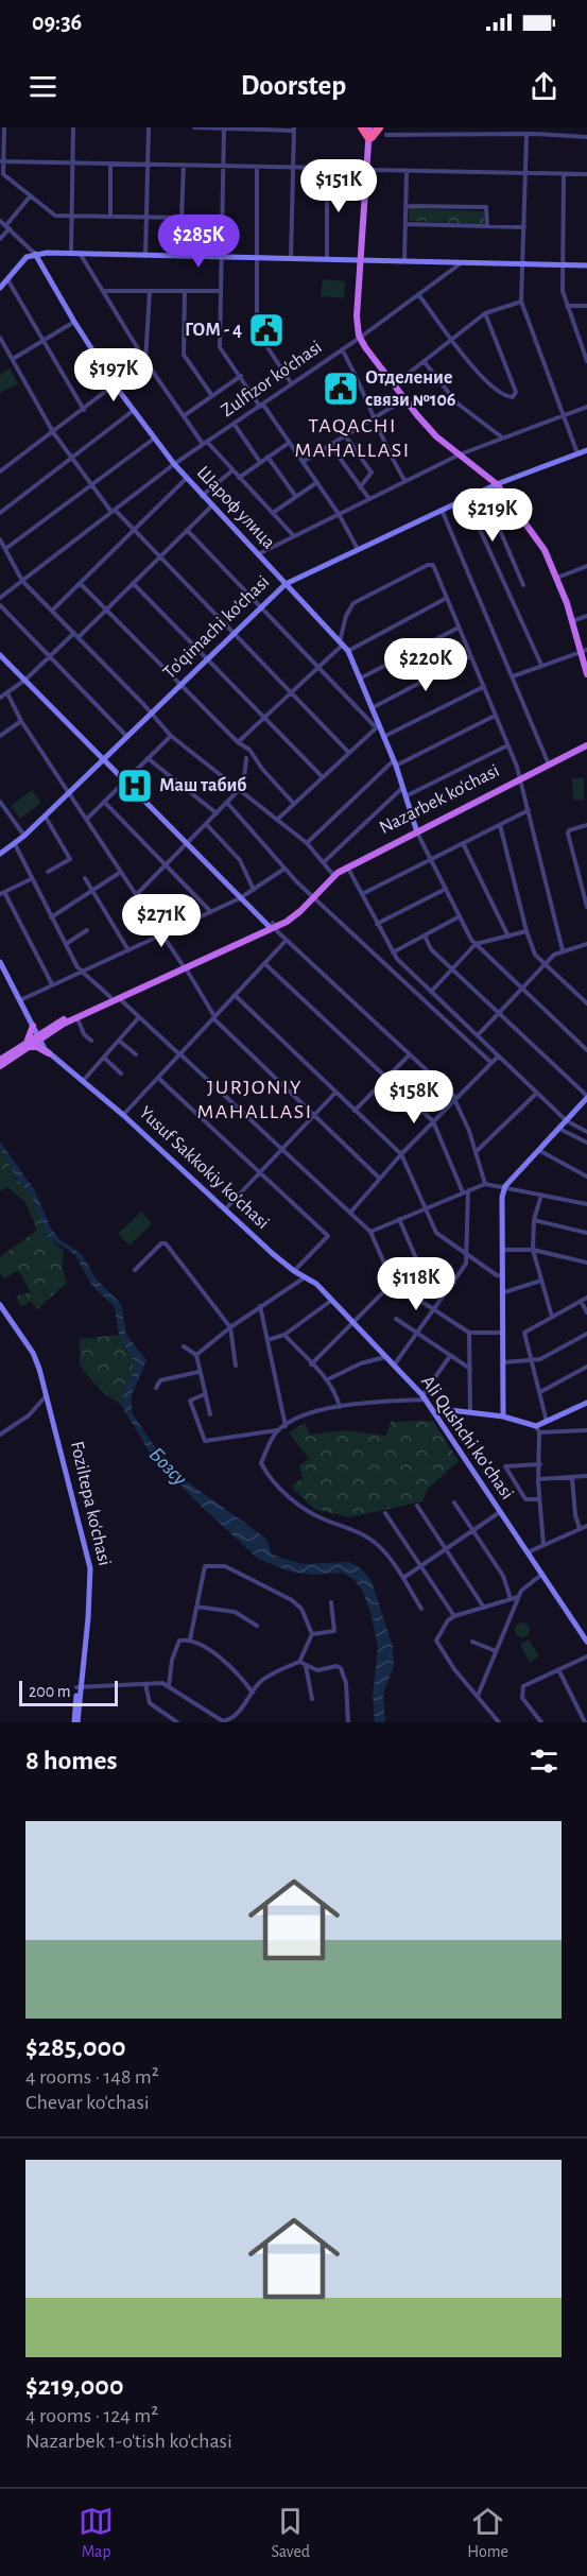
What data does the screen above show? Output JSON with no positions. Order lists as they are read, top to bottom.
{
  "streets": {
    "main road": [
      "Шароф улица",
      "To'qimachi ko'chasi",
      "Nazarbek ko'chasi",
      "Yusuf Sakkokiy ko'chasi",
      "Ali Qushchi koʻchasi",
      "Foziltepa ko'chasi"
    ],
    "street": ["Zulfizor ko'chasi"]
  },
  "crossings": [
    ["Zulfizor ko'chasi", "Шароф улица"],
    ["Шароф улица", "To'qimachi ko'chasi"],
    ["Шароф улица", "Nazarbek ko'chasi"],
    ["Yusuf Sakkokiy ko'chasi", "Ali Qushchi koʻchasi"]
  ],
  "districts": ["TAQACHI MAHALLASI", "JURJONIY MAHALLASI"],
  "water": ["Бозсу"],
  "places": {
    "public building": ["ГОМ - 4", "Отделение связи №106"],
    "hospital": ["Маш табиб"]
  },
  "scale_bar": "200 m",
  "page": {
    "status": "09:36",
    "header": "Doorstep",
    "price": [
      "$151K",
      "$285K",
      "$197K",
      "$219K",
      "$220K",
      "$271K",
      "$158K",
      "$118K"
    ],
    "scale": "200 m",
    "heading": "8 homes",
    "list": [
      {
        "name": "$285,000",
        "note": "4 rooms · 148 m² · Chevar ko'chasi"
      },
      {
        "name": "$219,000",
        "note": "4 rooms · 124 m² · Nazarbek 1-o'tish ko'chasi"
      }
    ],
    "tabs": ["Map", "Saved", "Home"]
  }
}
